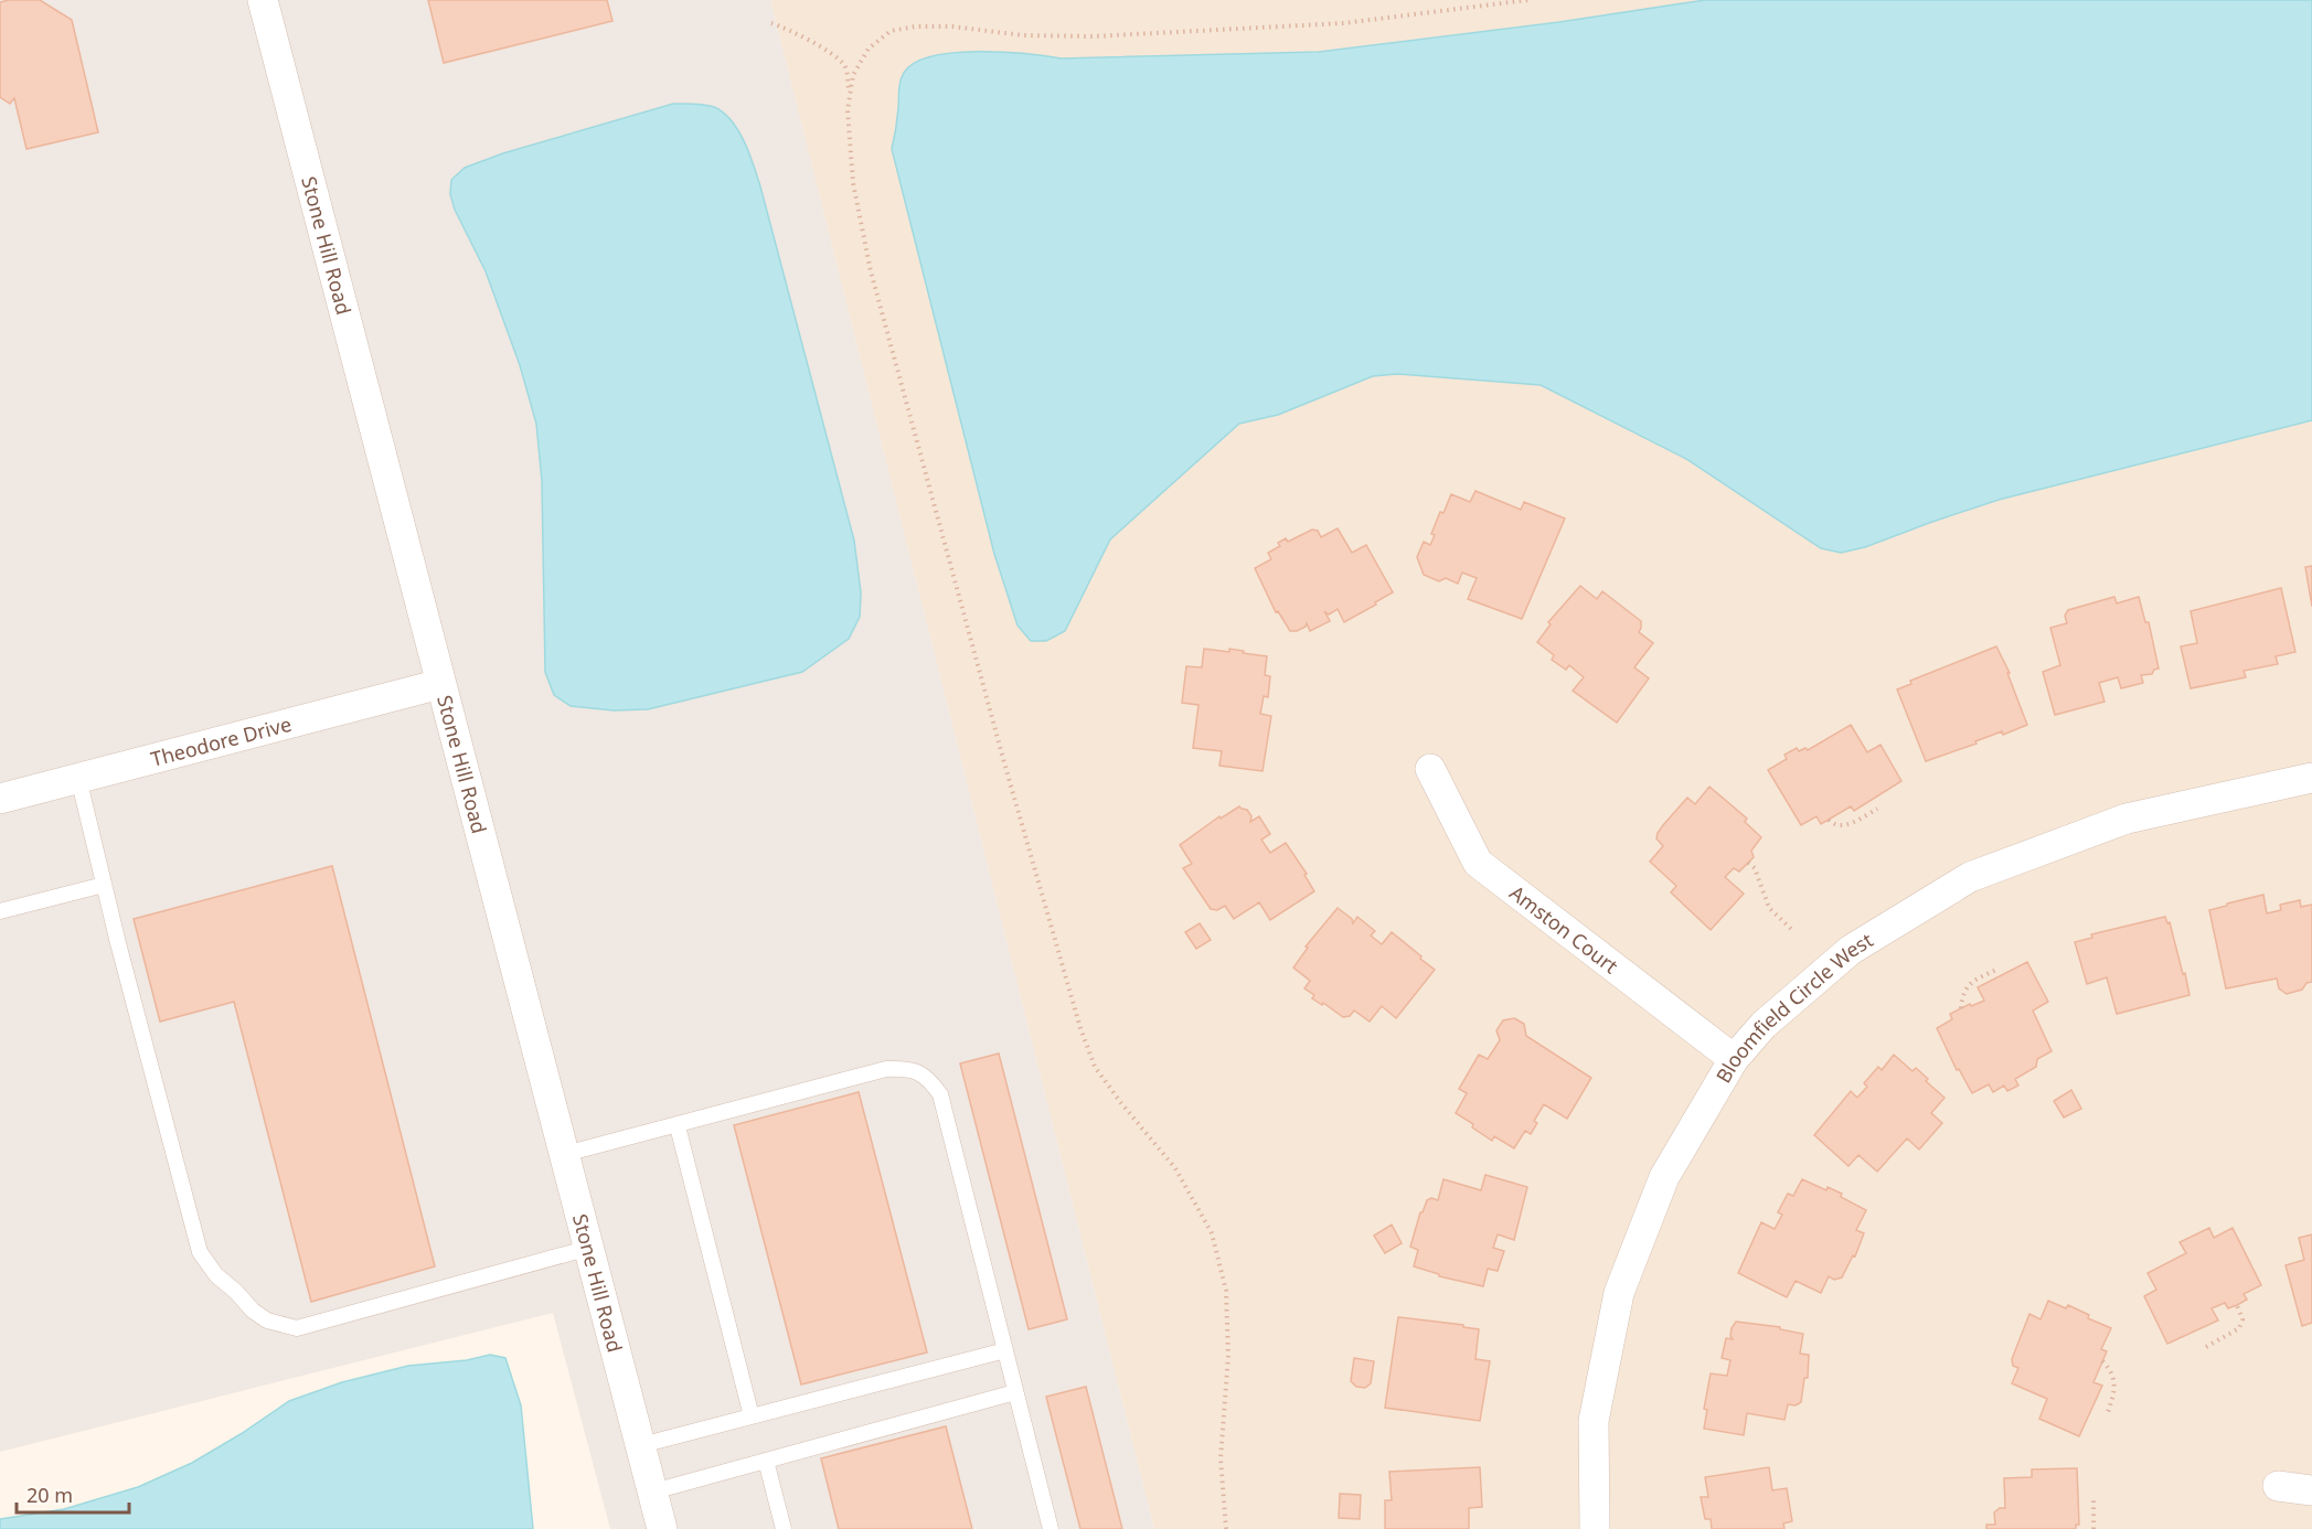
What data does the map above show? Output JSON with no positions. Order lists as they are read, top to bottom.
{
  "streets": {
    "street": [
      "Stone Hill Road",
      "Theodore Drive",
      "Amston Court",
      "Bloomfield Circle West"
    ]
  },
  "crossings": [
    ["Stone Hill Road", "Theodore Drive"],
    ["Amston Court", "Bloomfield Circle West"]
  ],
  "scale_bar": "20 m"
}
